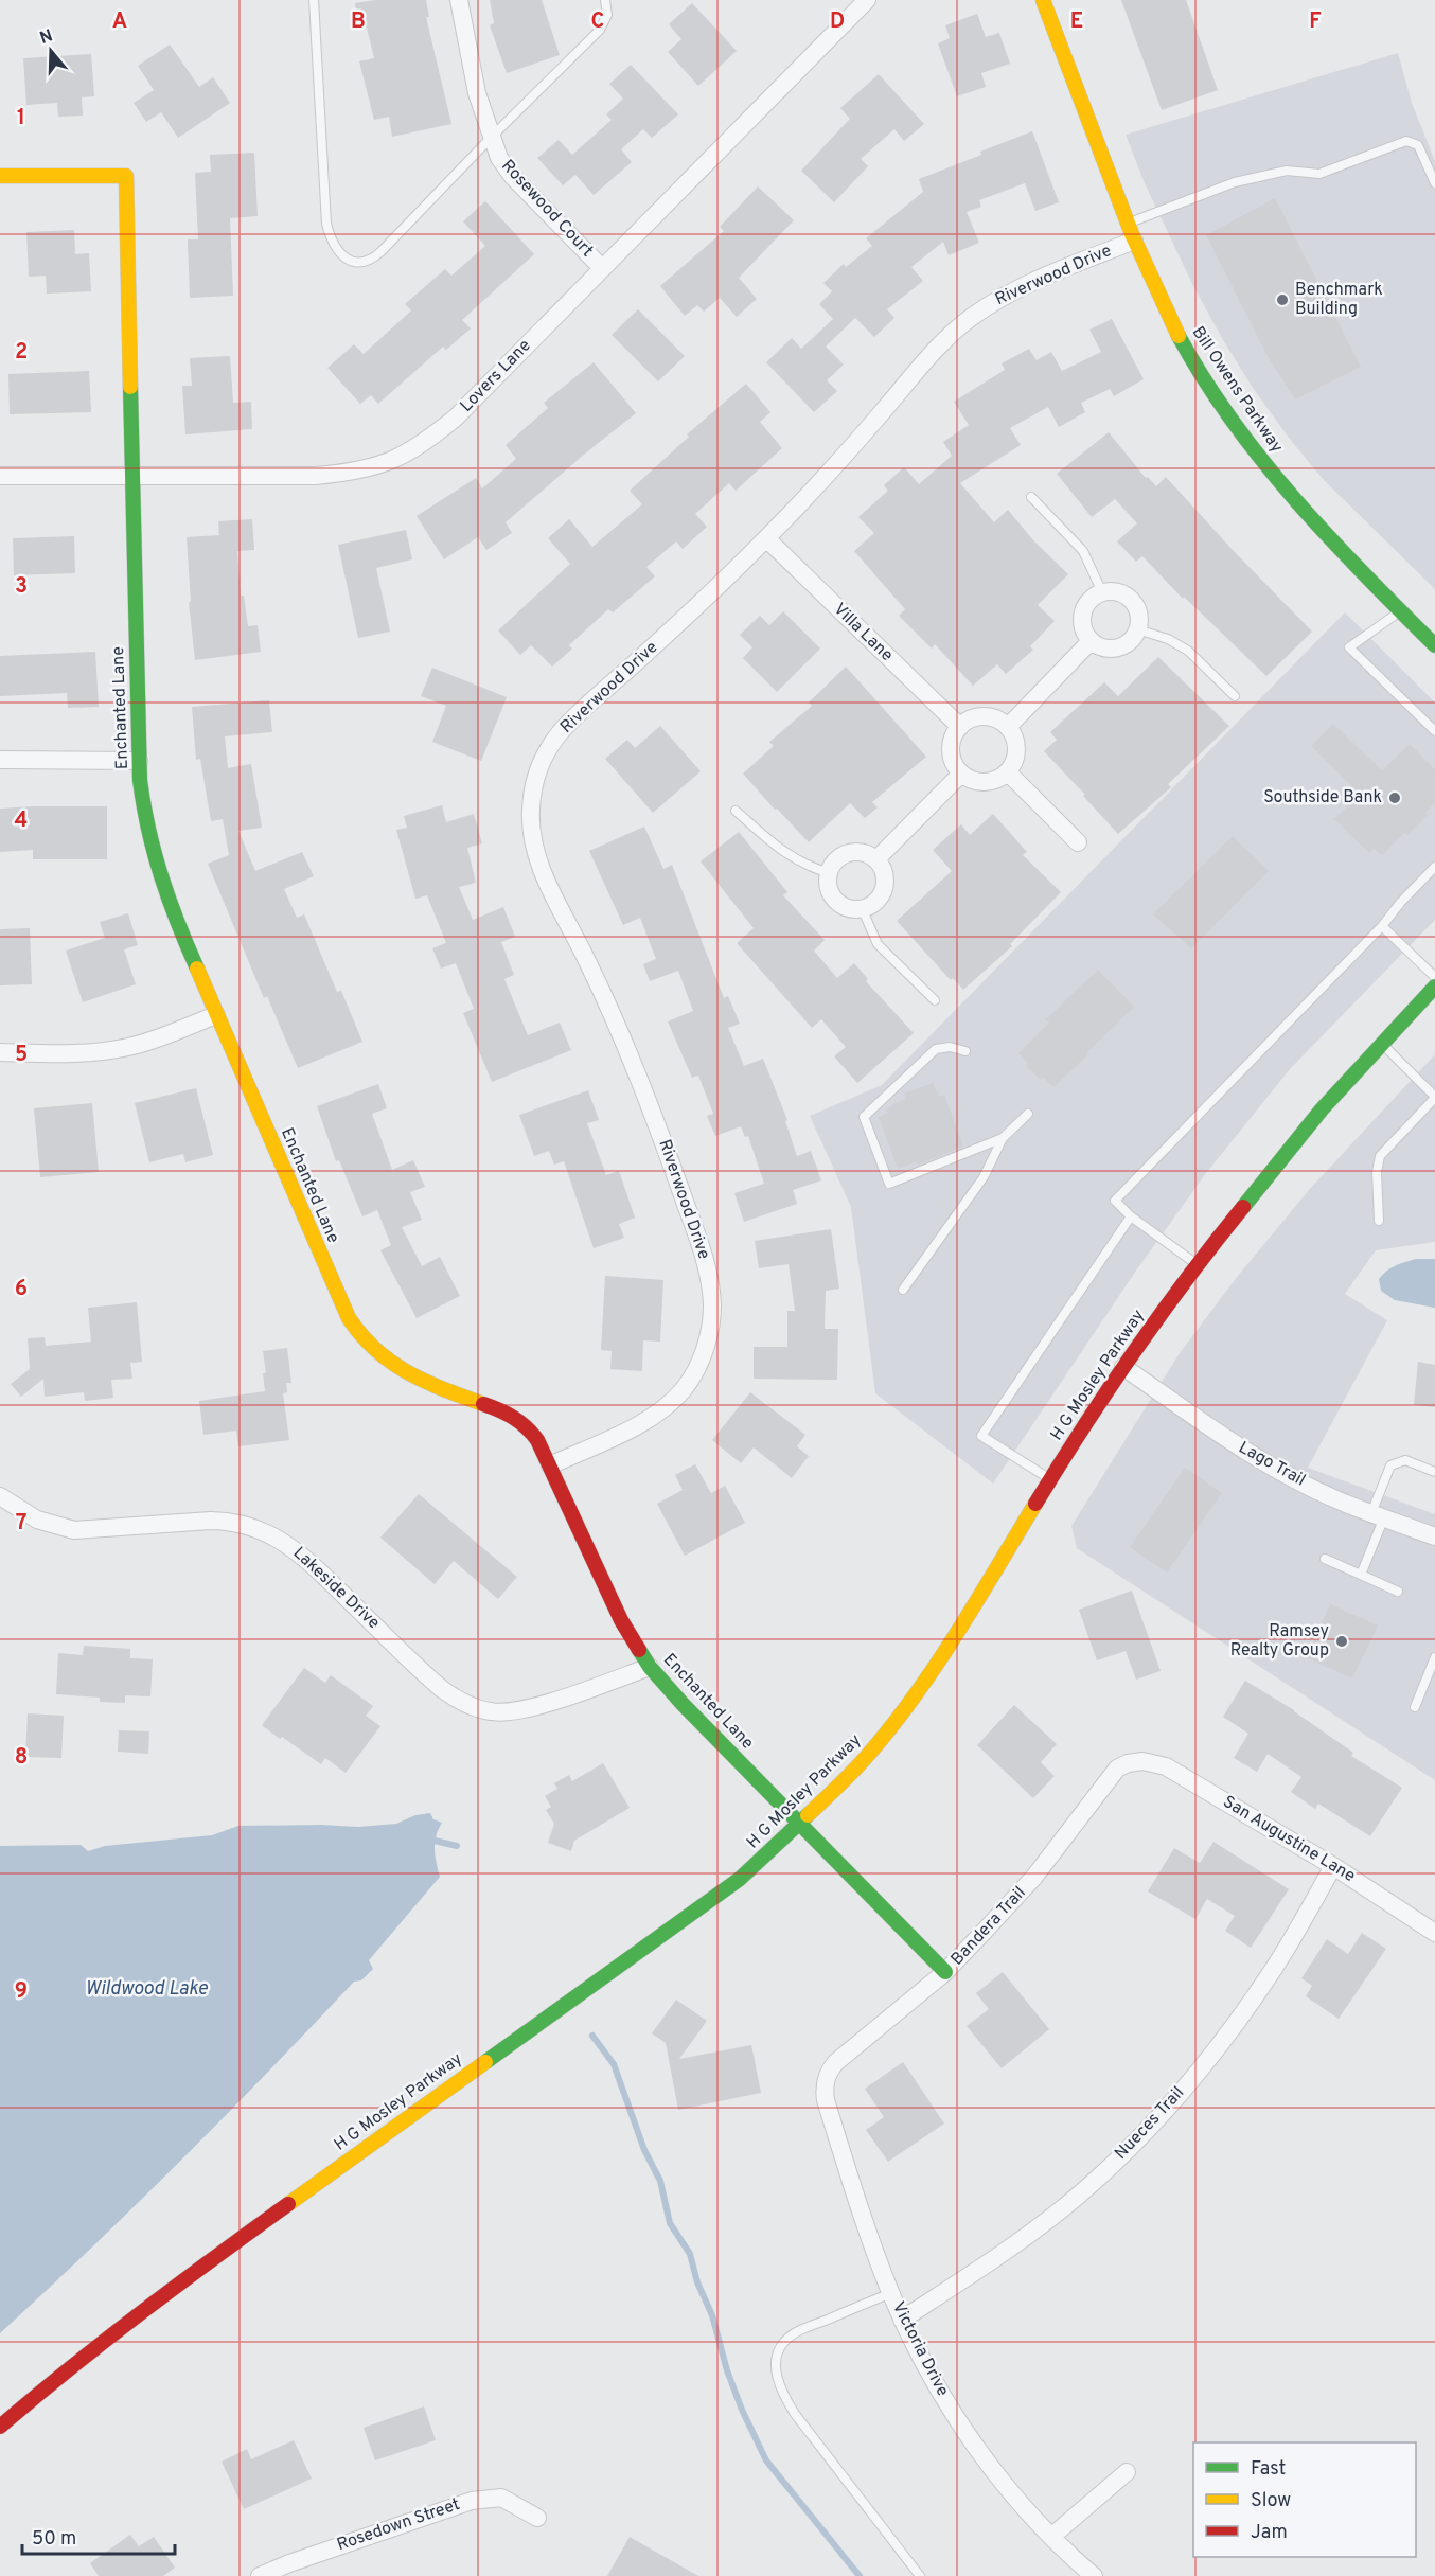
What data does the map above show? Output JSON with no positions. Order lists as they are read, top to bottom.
{
  "streets": {
    "main road": ["Bill Owens Parkway", "Enchanted Lane", "H G Mosley Parkway"],
    "street": [
      "Rosewood Court",
      "Riverwood Drive",
      "Lovers Lane",
      "Villa Lane",
      "Lago Trail",
      "Lakeside Drive",
      "San Augustine Lane",
      "Bandera Trail",
      "Nueces Trail",
      "Victoria Drive",
      "Rosedown Street"
    ]
  },
  "crossings": [
    ["Rosewood Court", "Lovers Lane"],
    ["Riverwood Drive", "Bill Owens Parkway"],
    ["Riverwood Drive", "Villa Lane"],
    ["Riverwood Drive", "Enchanted Lane"],
    ["Lovers Lane", "Enchanted Lane"],
    ["Enchanted Lane", "H G Mosley Parkway"],
    ["Enchanted Lane", "Lakeside Drive"],
    ["Enchanted Lane", "Bandera Trail"],
    ["H G Mosley Parkway", "Lago Trail"],
    ["San Augustine Lane", "Bandera Trail"],
    ["San Augustine Lane", "Nueces Trail"],
    ["Bandera Trail", "Victoria Drive"],
    ["Nueces Trail", "Victoria Drive"]
  ],
  "water": ["Wildwood Lake"],
  "places": ["Benchmark Building", "Southside Bank", "Ramsey Realty Group"],
  "legend": ["Fast", "Slow", "Jam"],
  "scale_bar": "50 m",
  "north": "top",
  "grid": {
    "columns": [
      "A",
      "B",
      "C",
      "D",
      "E",
      "F"
    ],
    "rows": [
      "1",
      "2",
      "3",
      "4",
      "5",
      "6",
      "7",
      "8",
      "9"
    ]
  }
}
